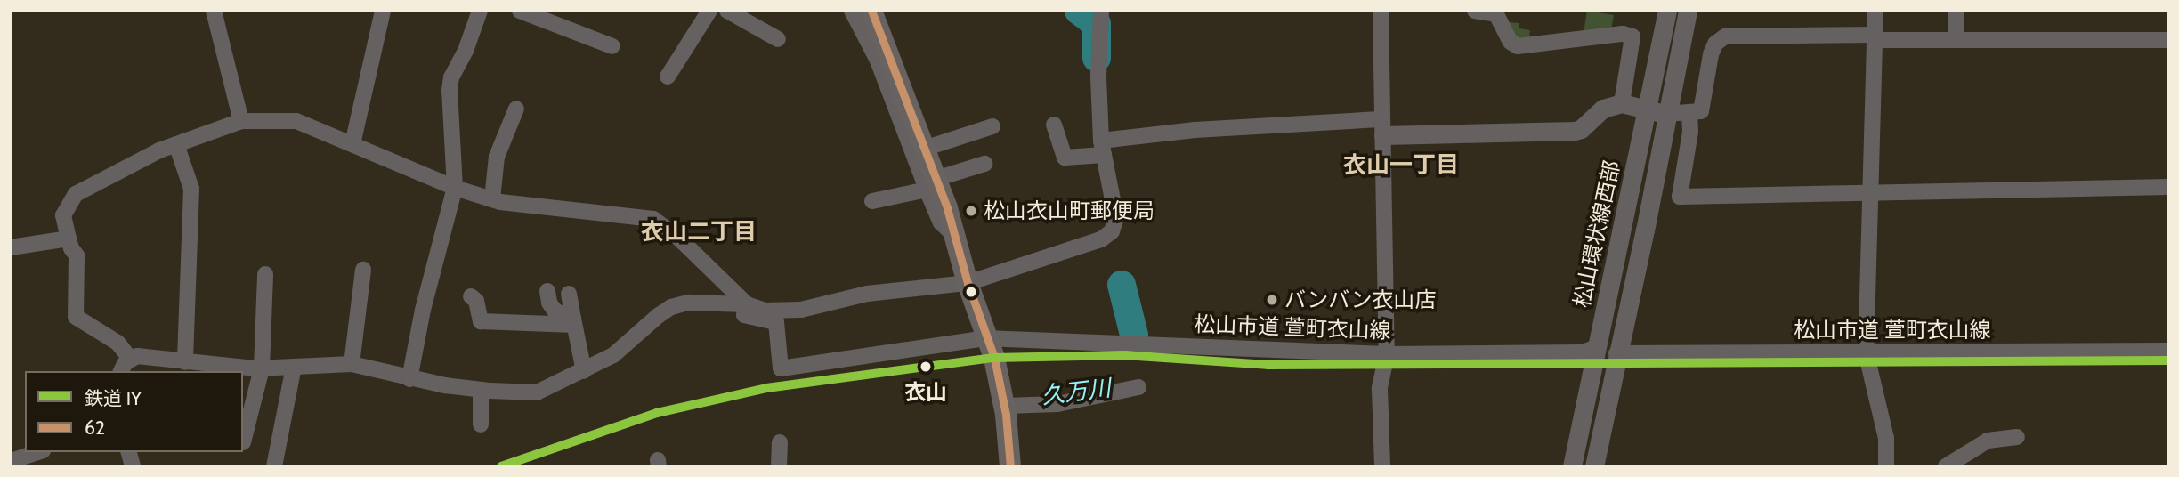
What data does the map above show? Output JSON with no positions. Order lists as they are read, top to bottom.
{
  "streets": {
    "street": ["松山環状線西部", "松山市道 萱町衣山線"]
  },
  "crossings": [
    ["松山環状線西部", "松山市道 萱町衣山線"]
  ],
  "districts": ["衣山一丁目", "衣山二丁目"],
  "water": ["久万川"],
  "places": ["松山衣山町郵便局", "バンバン衣山店", "衣山"],
  "lines": ["transit line 62", "rail line IY"],
  "legend": ["鉄道 IY", "62"]
}
